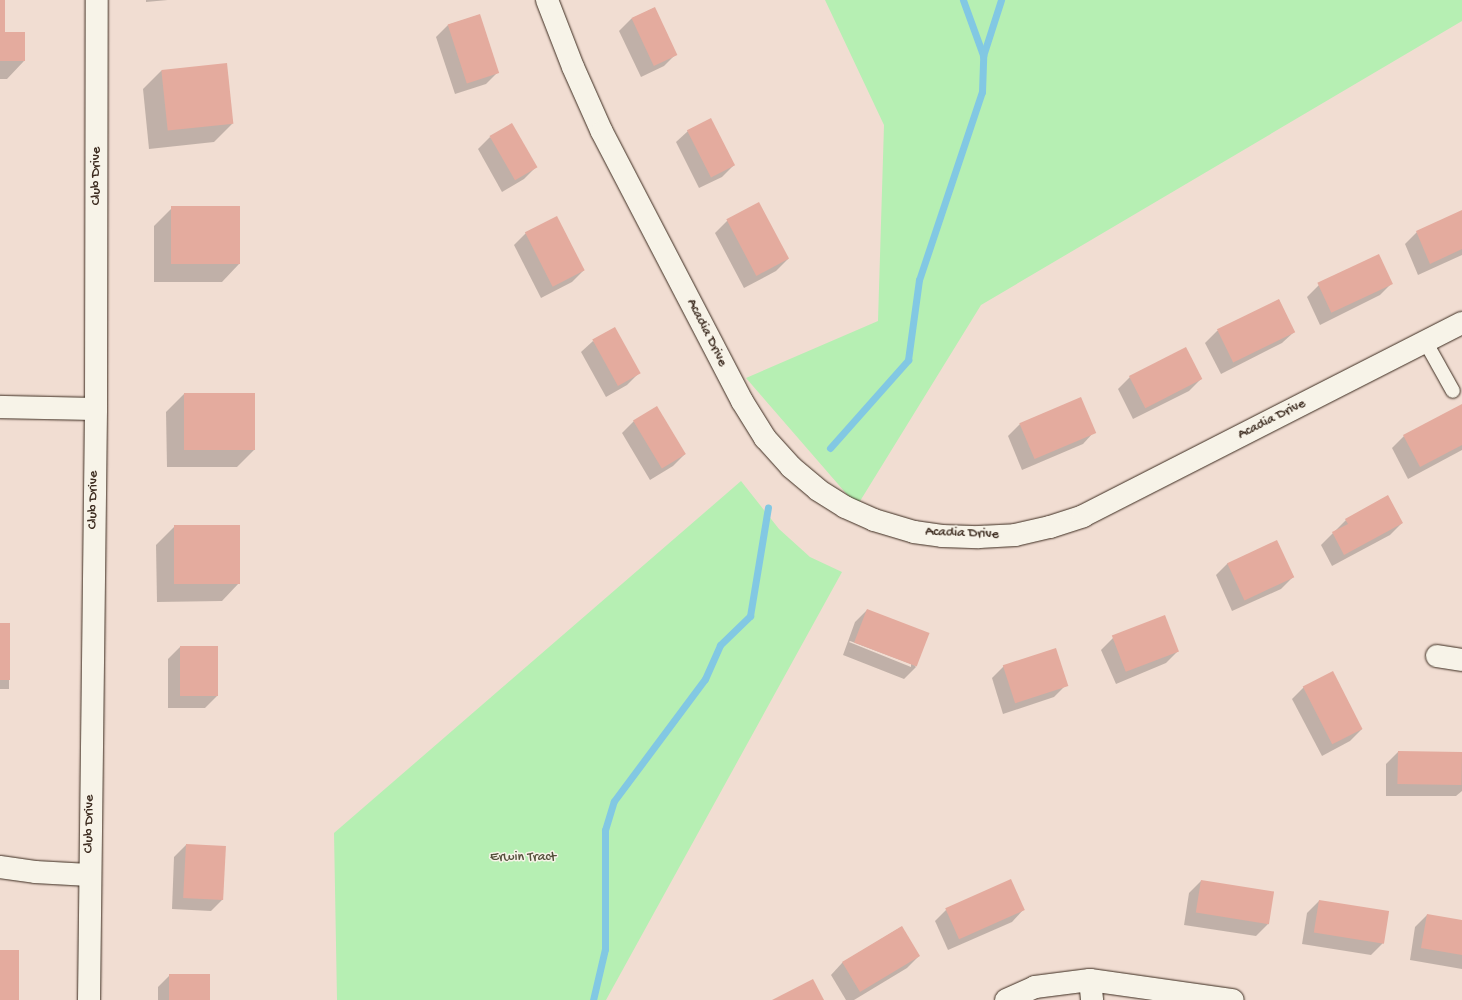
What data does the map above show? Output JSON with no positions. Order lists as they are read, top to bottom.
{
  "streets": {
    "street": ["Club Drive", "Acadia Drive"]
  },
  "parks": ["Erwin Tract"]
}
